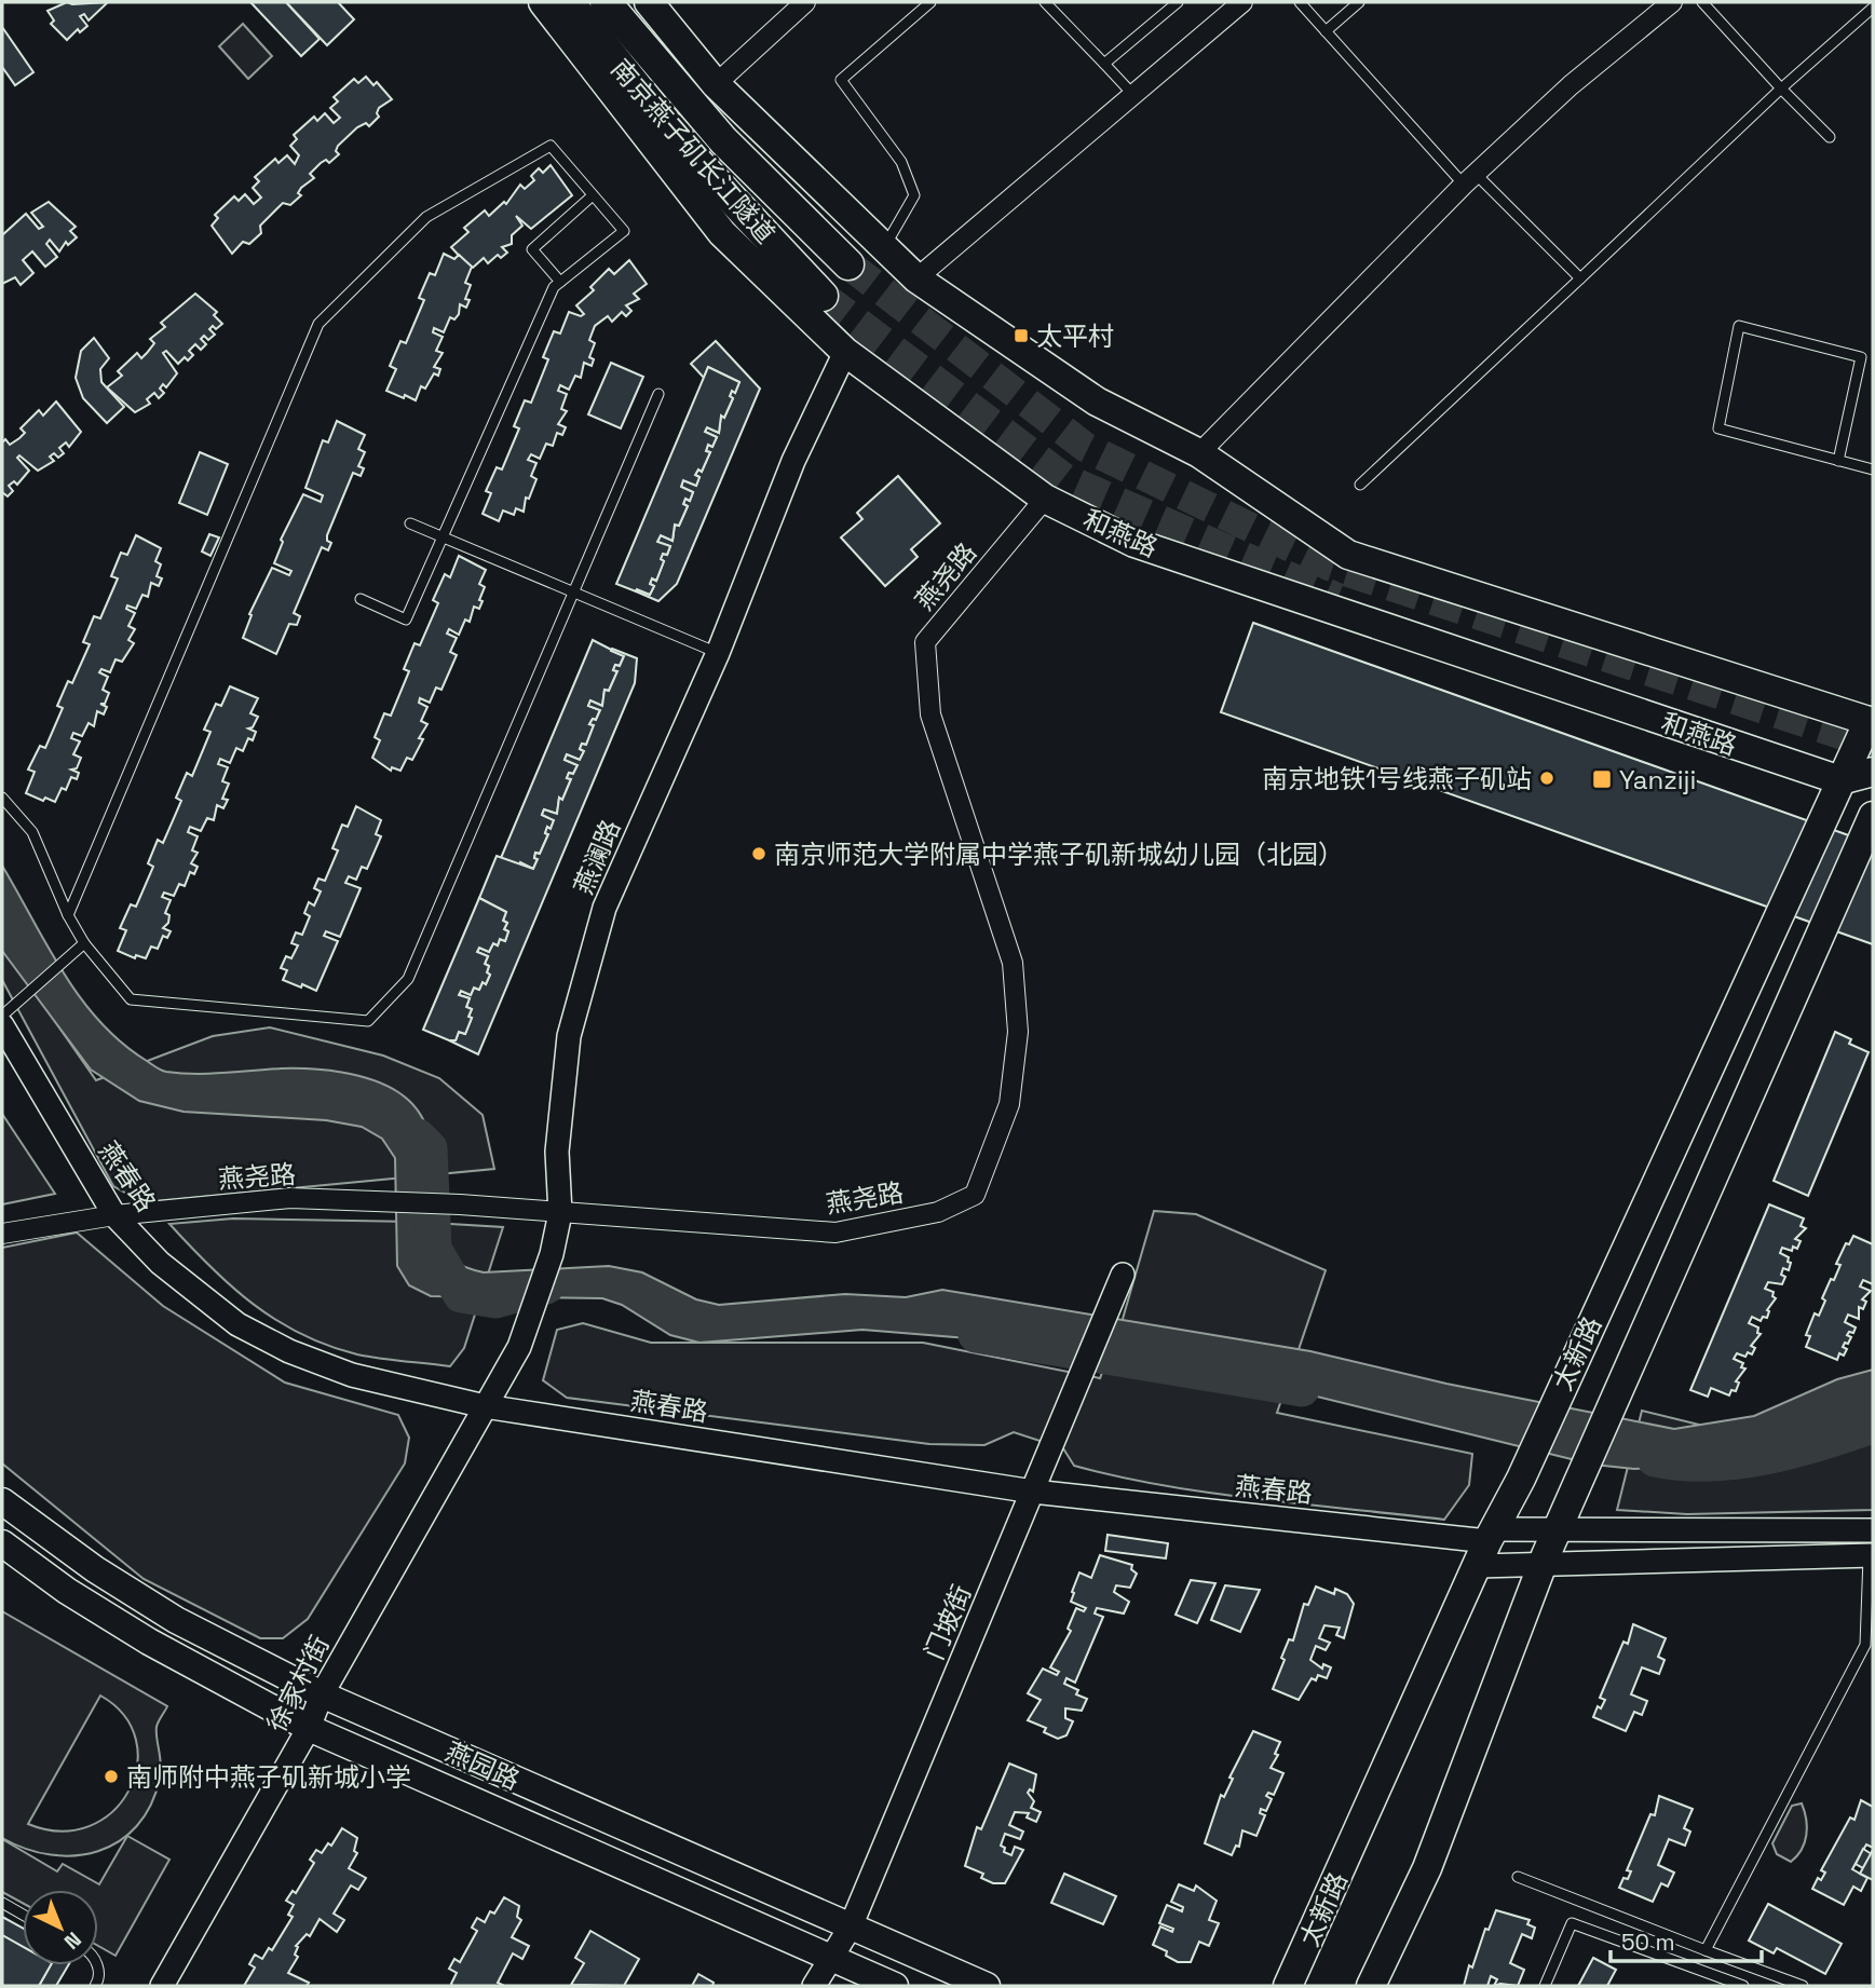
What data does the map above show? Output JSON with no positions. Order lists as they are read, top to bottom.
{
  "streets": {
    "highway": ["南京燕子矶长江隧道"],
    "main road": ["和燕路", "太新路", "燕园路"],
    "street": [
      "燕尧路",
      "燕澜路",
      "燕春路",
      "门坡街",
      "徐家村街"
    ]
  },
  "crossings": [
    ["和燕路", "燕尧路"],
    ["和燕路", "燕澜路"],
    ["和燕路", "太新路"],
    ["燕尧路", "燕澜路"],
    ["燕尧路", "燕春路"],
    ["燕澜路", "燕春路"],
    ["燕澜路", "徐家村街"],
    ["燕春路", "太新路"],
    ["燕春路", "门坡街"],
    ["燕春路", "徐家村街"],
    ["门坡街", "燕园路"],
    ["徐家村街", "燕园路"]
  ],
  "places": {
    "transit": ["太平村", "Yanziji"],
    "other": ["南京地铁1号线燕子矶站", "南京师范大学附属中学燕子矶新城幼儿园（北园）", "南师附中燕子矶新城小学"]
  },
  "scale_bar": "50 m",
  "north": "bottom right"
}
